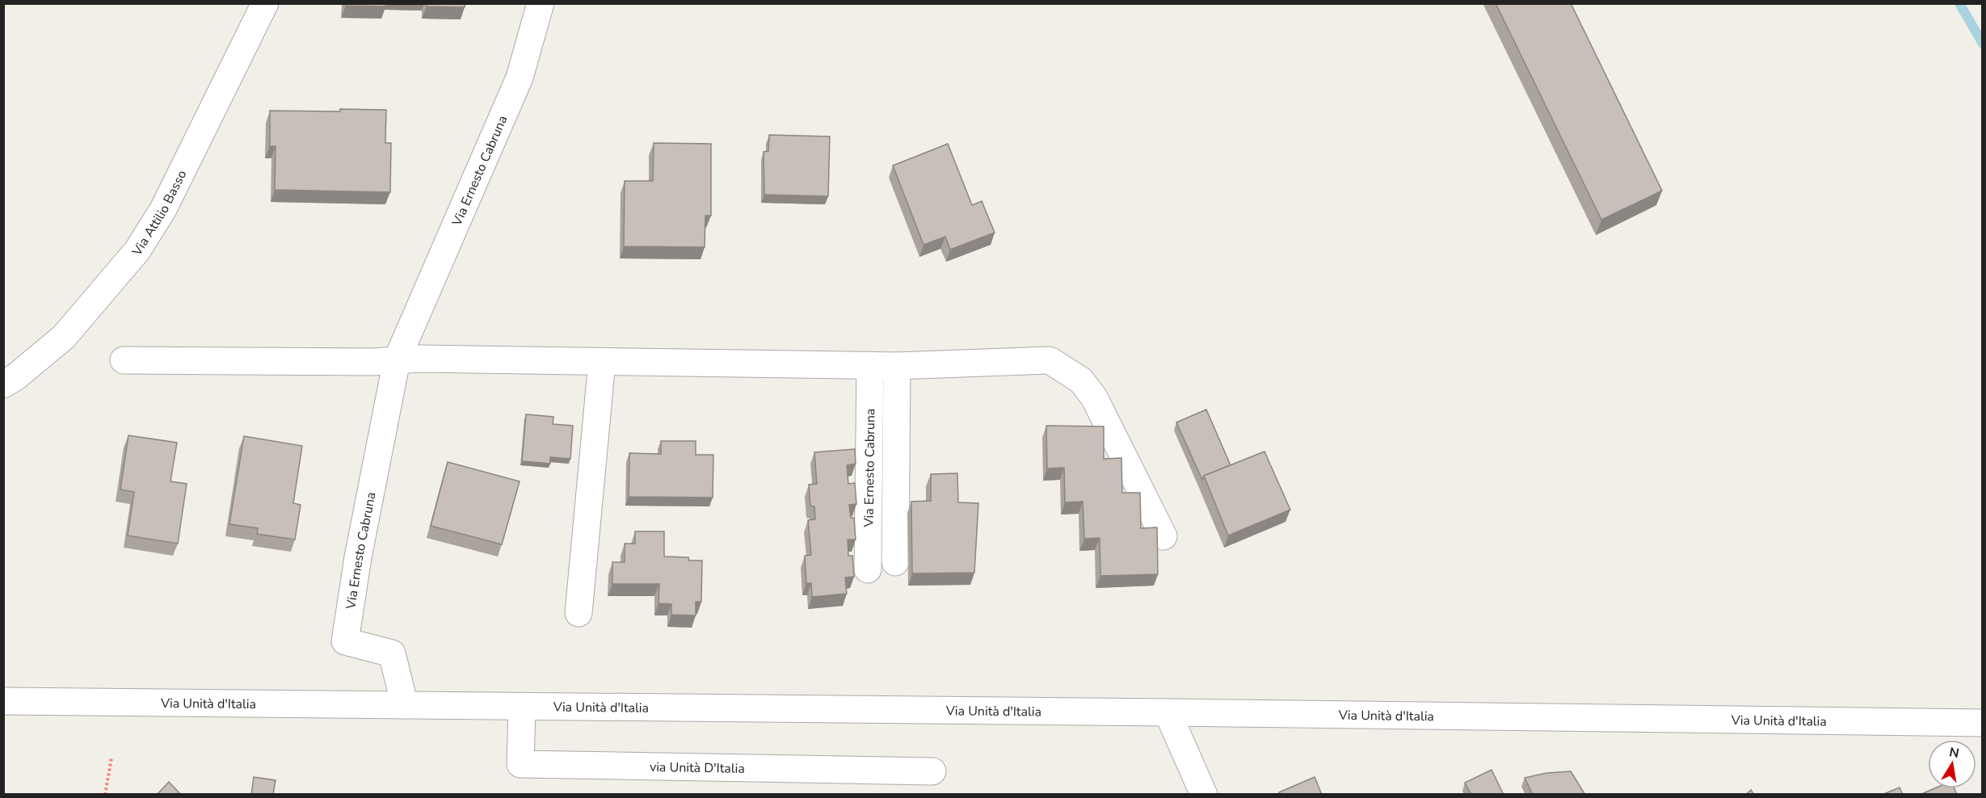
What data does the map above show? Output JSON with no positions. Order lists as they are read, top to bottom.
{
  "streets": {
    "street": [
      "Via Ernesto Cabruna",
      "Via Attilio Basso",
      "Via Unità d'Italia",
      "via Unità D'Italia"
    ]
  },
  "crossings": [
    ["Via Ernesto Cabruna", "Via Unità d'Italia"],
    ["Via Unità d'Italia", "via Unità D'Italia"]
  ],
  "north": "top"
}
